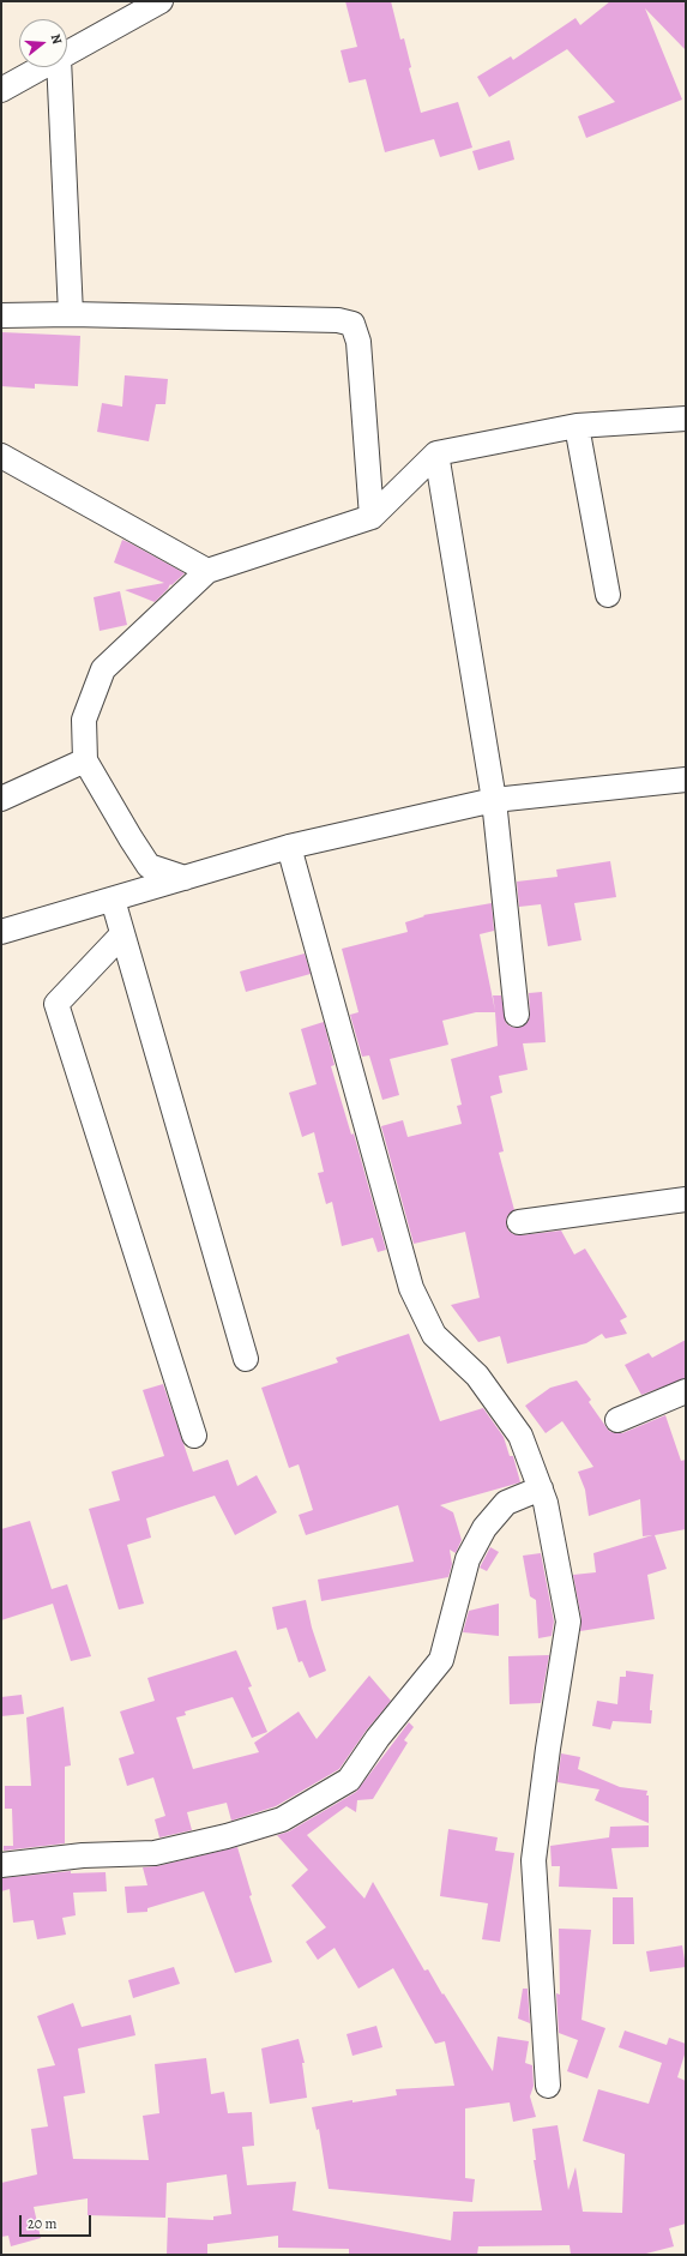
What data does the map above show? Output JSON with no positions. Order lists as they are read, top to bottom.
{
  "scale_bar": "20 m",
  "north": "right"
}
